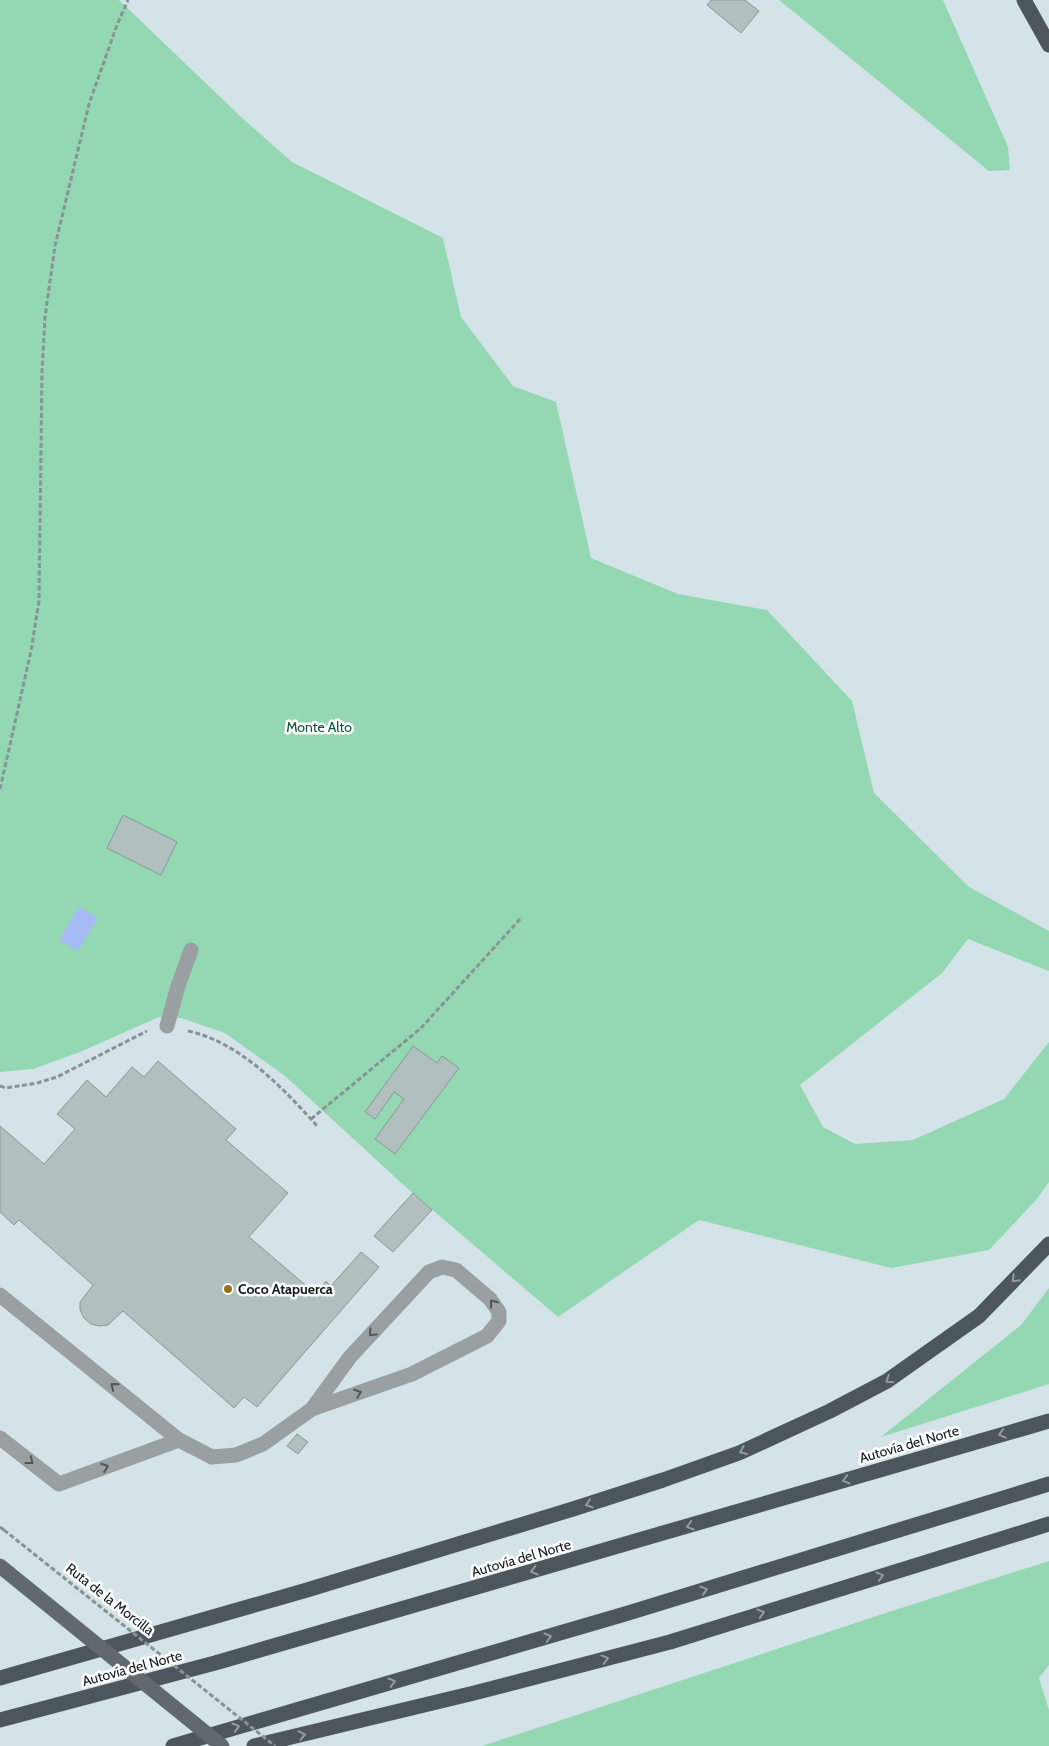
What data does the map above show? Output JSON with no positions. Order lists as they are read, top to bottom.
{
  "streets": {
    "highway": ["Autovía del Norte"],
    "path": ["Ruta de la Morcilla"]
  },
  "parks": ["Monte Alto"],
  "places": ["Coco Atapuerca"]
}
